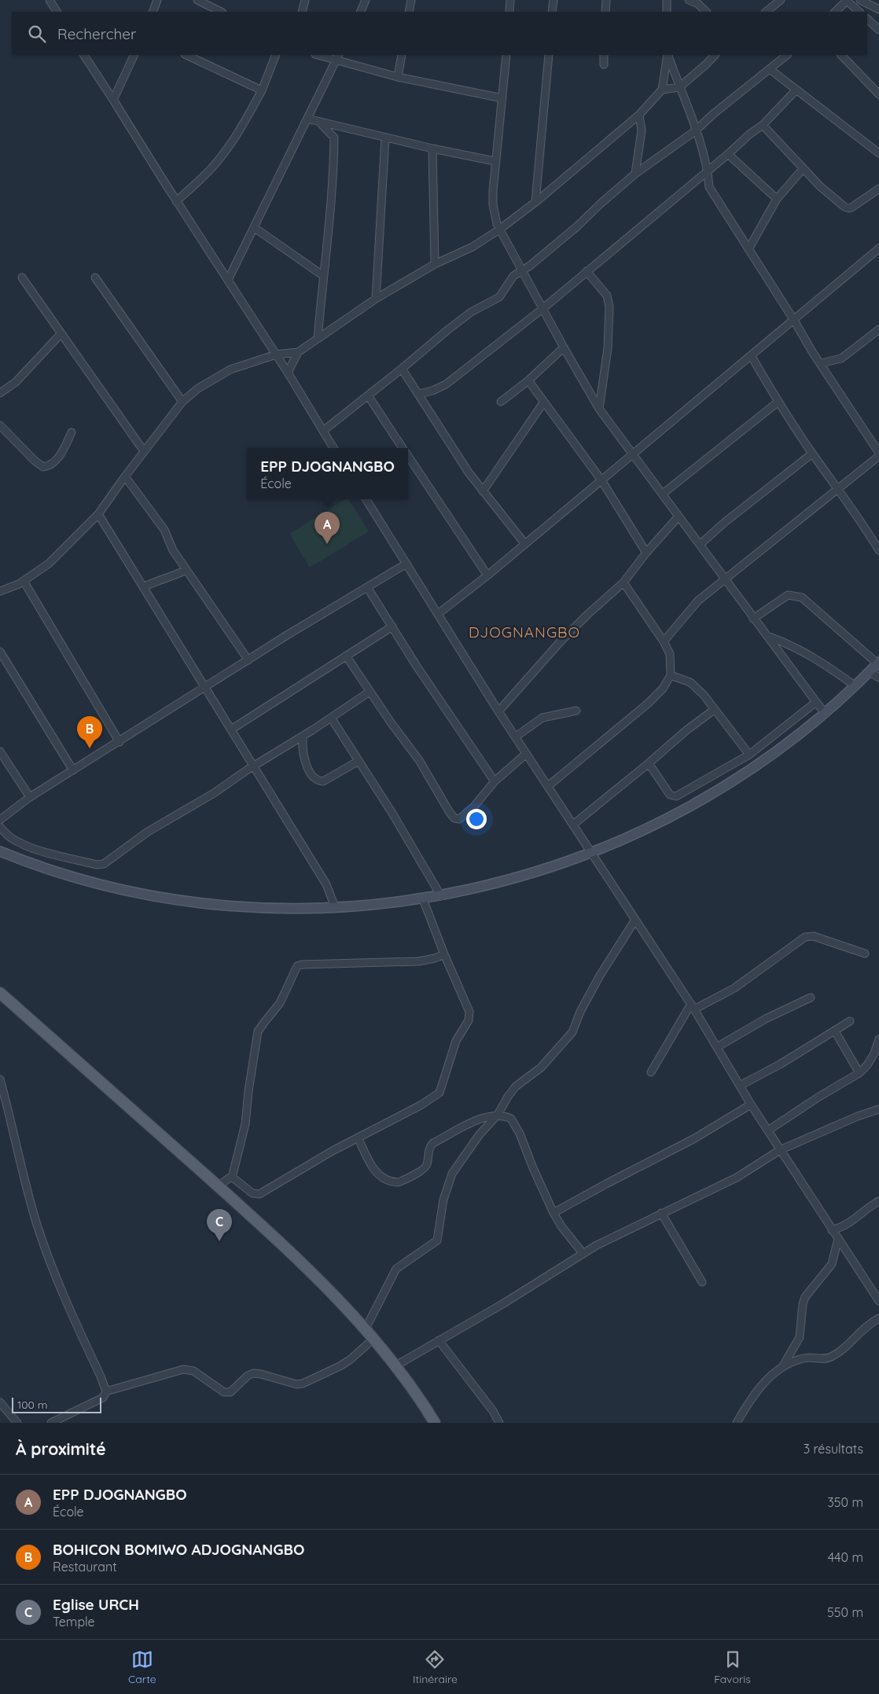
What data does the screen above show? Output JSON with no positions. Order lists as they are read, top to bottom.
{
  "districts": ["DJOGNANGBO"],
  "scale_bar": "100 m",
  "page": {
    "search": "Rechercher",
    "popup": ["EPP DJOGNANGBO", "École"],
    "pins": ["A", "B", "C"],
    "scale": "100 m",
    "heading": ["À proximité", "3 résultats"],
    "list": [
      {
        "mark": "A",
        "name": "EPP DJOGNANGBO",
        "note": "École",
        "value": "350 m"
      },
      {
        "mark": "B",
        "name": "BOHICON BOMIWO ADJOGNANGBO",
        "note": "Restaurant",
        "value": "440 m"
      },
      {
        "mark": "C",
        "name": "Eglise URCH",
        "note": "Temple",
        "value": "550 m"
      }
    ],
    "nav": ["Carte", "Itinéraire", "Favoris"]
  }
}
